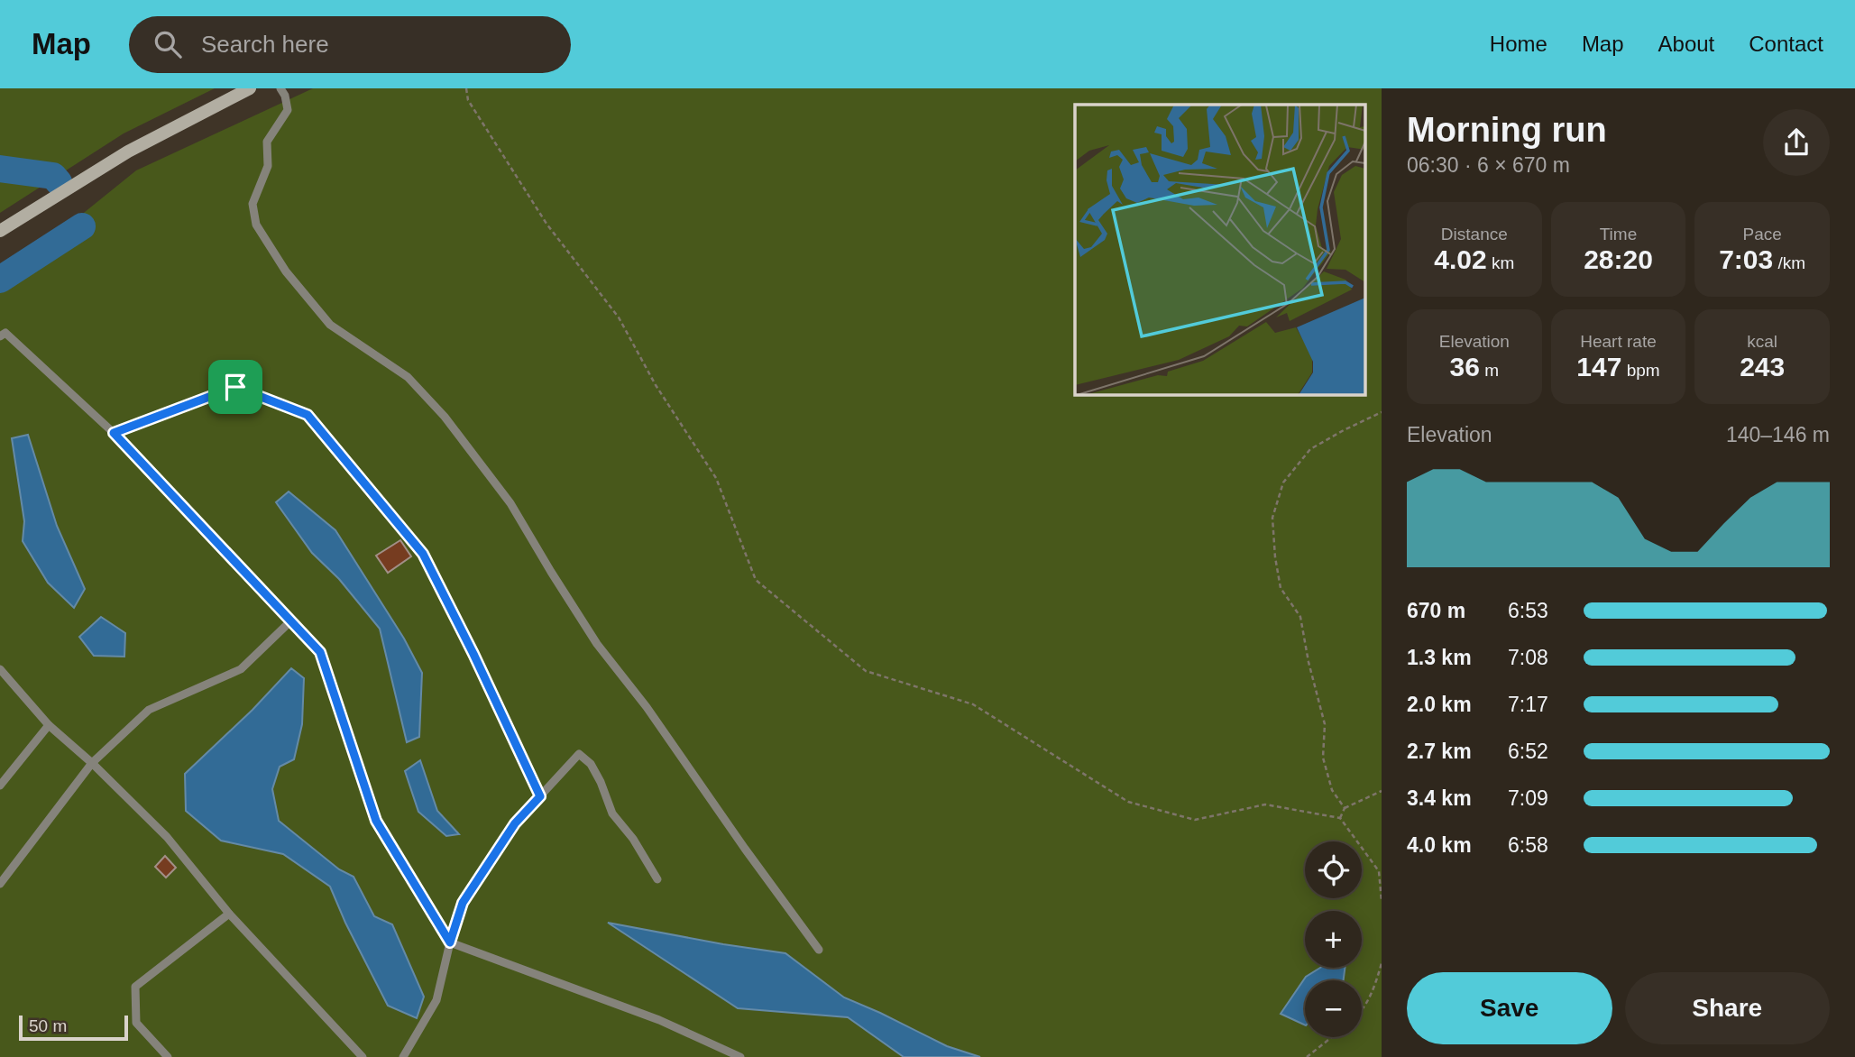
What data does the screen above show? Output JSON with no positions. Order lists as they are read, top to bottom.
{
  "scale_bar": "50 m",
  "page": {
    "header": "Map",
    "search": "Search here",
    "nav": [
      "Home",
      "Map",
      "About",
      "Contact"
    ],
    "heading": ["Morning run", "06:30 · 6 × 670 m"],
    "stats": [
      ["Distance", "4.02 km"],
      ["Time", "28:20"],
      ["Pace", "7:03 /km"],
      ["Elevation", "36 m"],
      ["Heart rate", "147 bpm"],
      ["kcal", "243"]
    ],
    "chart": ["Elevation", "140–146 m"],
    "list": [
      {
        "name": "670 m",
        "note": "6:53"
      },
      {
        "name": "1.3 km",
        "note": "7:08"
      },
      {
        "name": "2.0 km",
        "note": "7:17"
      },
      {
        "name": "2.7 km",
        "note": "6:52"
      },
      {
        "name": "3.4 km",
        "note": "7:09"
      },
      {
        "name": "4.0 km",
        "note": "6:58"
      }
    ],
    "map_buttons": ["+", "−"],
    "buttons": ["Save", "Share"],
    "scale": "50 m"
  }
}
